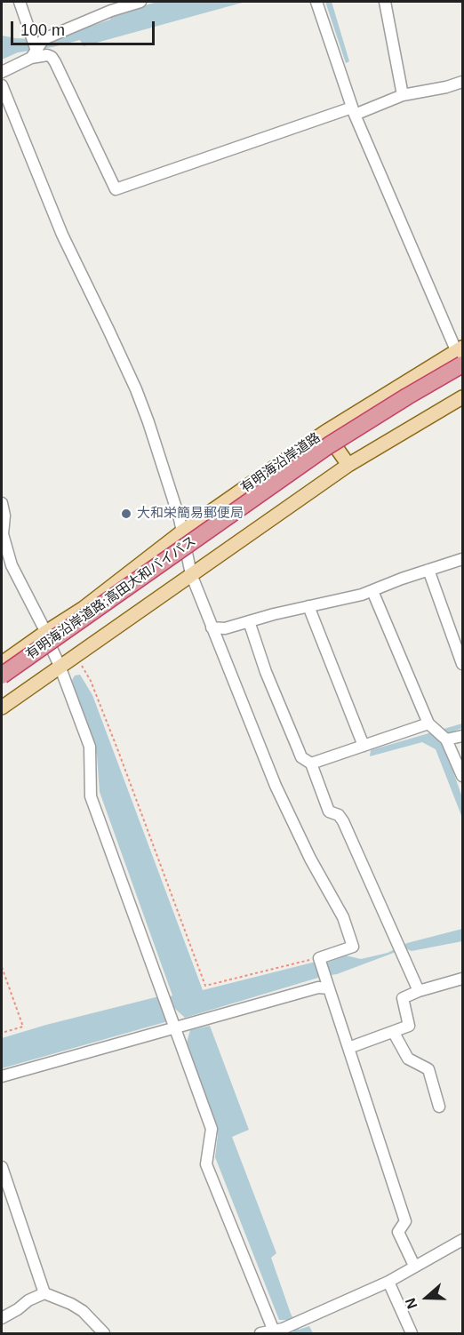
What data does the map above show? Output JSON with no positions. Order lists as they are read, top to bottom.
{
  "streets": {
    "highway": ["有明海沿岸道路;高田大和バイパス"],
    "main road": ["有明海沿岸道路"]
  },
  "crossings": [
    ["有明海沿岸道路", "有明海沿岸道路;高田大和バイパス"]
  ],
  "places": ["大和栄簡易郵便局"],
  "scale_bar": "100 m",
  "north": "left"
}
